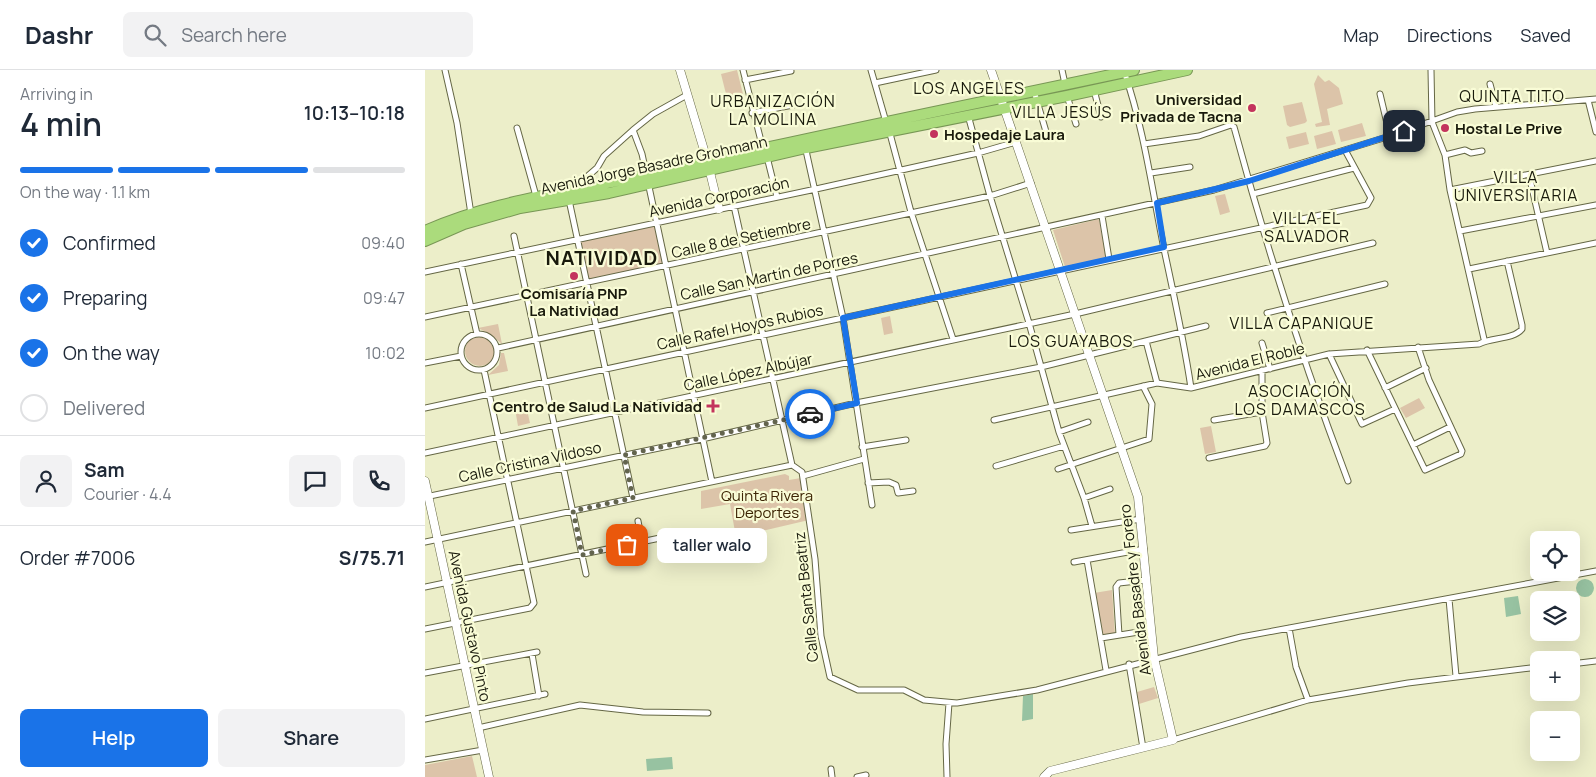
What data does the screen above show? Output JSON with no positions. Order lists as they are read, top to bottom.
{
  "streets": {
    "highway": ["Avenida Jorge Basadre Grohmann"],
    "street": [
      "Avenida Corporación",
      "Calle 8 de Setiembre",
      "Calle San Martín de Porres",
      "Calle Rafel Hoyos Rubios",
      "Avenida El Roble",
      "Calle López Albújar",
      "Calle Cristina Vildoso",
      "Avenida Basadre y Forero",
      "Calle Santa Beatriz",
      "Avenida Gustavo Pinto"
    ]
  },
  "crossings": [
    ["Avenida Jorge Basadre Grohmann", "Avenida Basadre y Forero"],
    ["Avenida Corporación", "Avenida Basadre y Forero"],
    ["Calle 8 de Setiembre", "Avenida Basadre y Forero"],
    ["Calle San Martín de Porres", "Avenida Basadre y Forero"],
    ["Calle Rafel Hoyos Rubios", "Avenida Basadre y Forero"],
    ["Avenida El Roble", "Avenida Basadre y Forero"],
    ["Calle López Albújar", "Avenida Basadre y Forero"],
    ["Calle Cristina Vildoso", "Avenida Basadre y Forero"],
    ["Calle Cristina Vildoso", "Avenida Gustavo Pinto"]
  ],
  "districts": [
    "LOS ANGELES",
    "QUINTA TITO",
    "URBANIZACIÓN LA MOLINA",
    "VILLA JESÚS",
    "VILLA UNIVERSITARIA",
    "VILLA EL SALVADOR",
    "NATIVIDAD",
    "VILLA CAPANIQUE",
    "LOS GUAYABOS",
    "ASOCIACIÓN LOS DAMASCOS"
  ],
  "parks": ["Quinta Rivera Deportes"],
  "places": {
    "other": [
      "Universidad Privada de Tacna",
      "Hostal Le Prive",
      "Hospedaje Laura",
      "Comisaría PNP La Natividad",
      "taller walo"
    ],
    "health": ["Centro de Salud La Natividad"]
  },
  "page": {
    "header": "Dashr",
    "search": "Search here",
    "nav": ["Map", "Directions", "Saved"],
    "heading": ["4 min", "Arriving in", "10:13–10:18"],
    "panel": [
      "Sam",
      "Courier · 4.4",
      "Order #7006",
      "S/75.71"
    ],
    "bar": "On the way · 1.1 km",
    "list": [
      ["Confirmed", "09:40"],
      ["Preparing", "09:47"],
      ["On the way", "10:02"],
      "Delivered"
    ],
    "bubble": "taller walo",
    "map_buttons": ["+", "−"],
    "buttons": ["Help", "Share"]
  }
}
